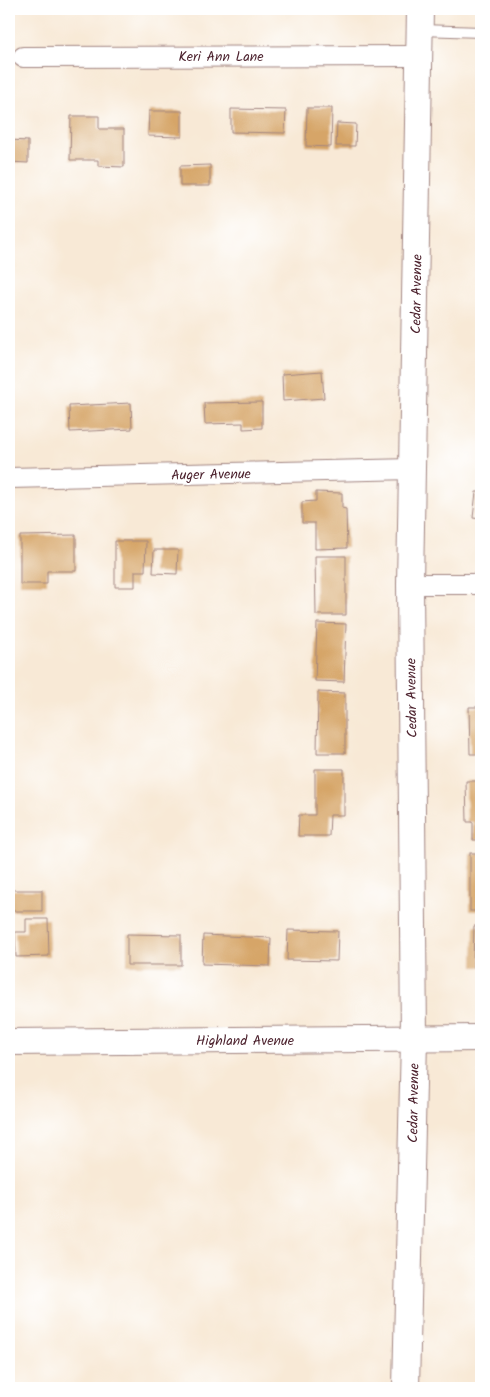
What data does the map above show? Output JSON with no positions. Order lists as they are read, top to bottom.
{
  "streets": {
    "street": [
      "Keri Ann Lane",
      "Cedar Avenue",
      "Auger Avenue",
      "Highland Avenue"
    ]
  },
  "crossings": [
    ["Keri Ann Lane", "Cedar Avenue"],
    ["Cedar Avenue", "Auger Avenue"],
    ["Cedar Avenue", "Highland Avenue"]
  ]
}
